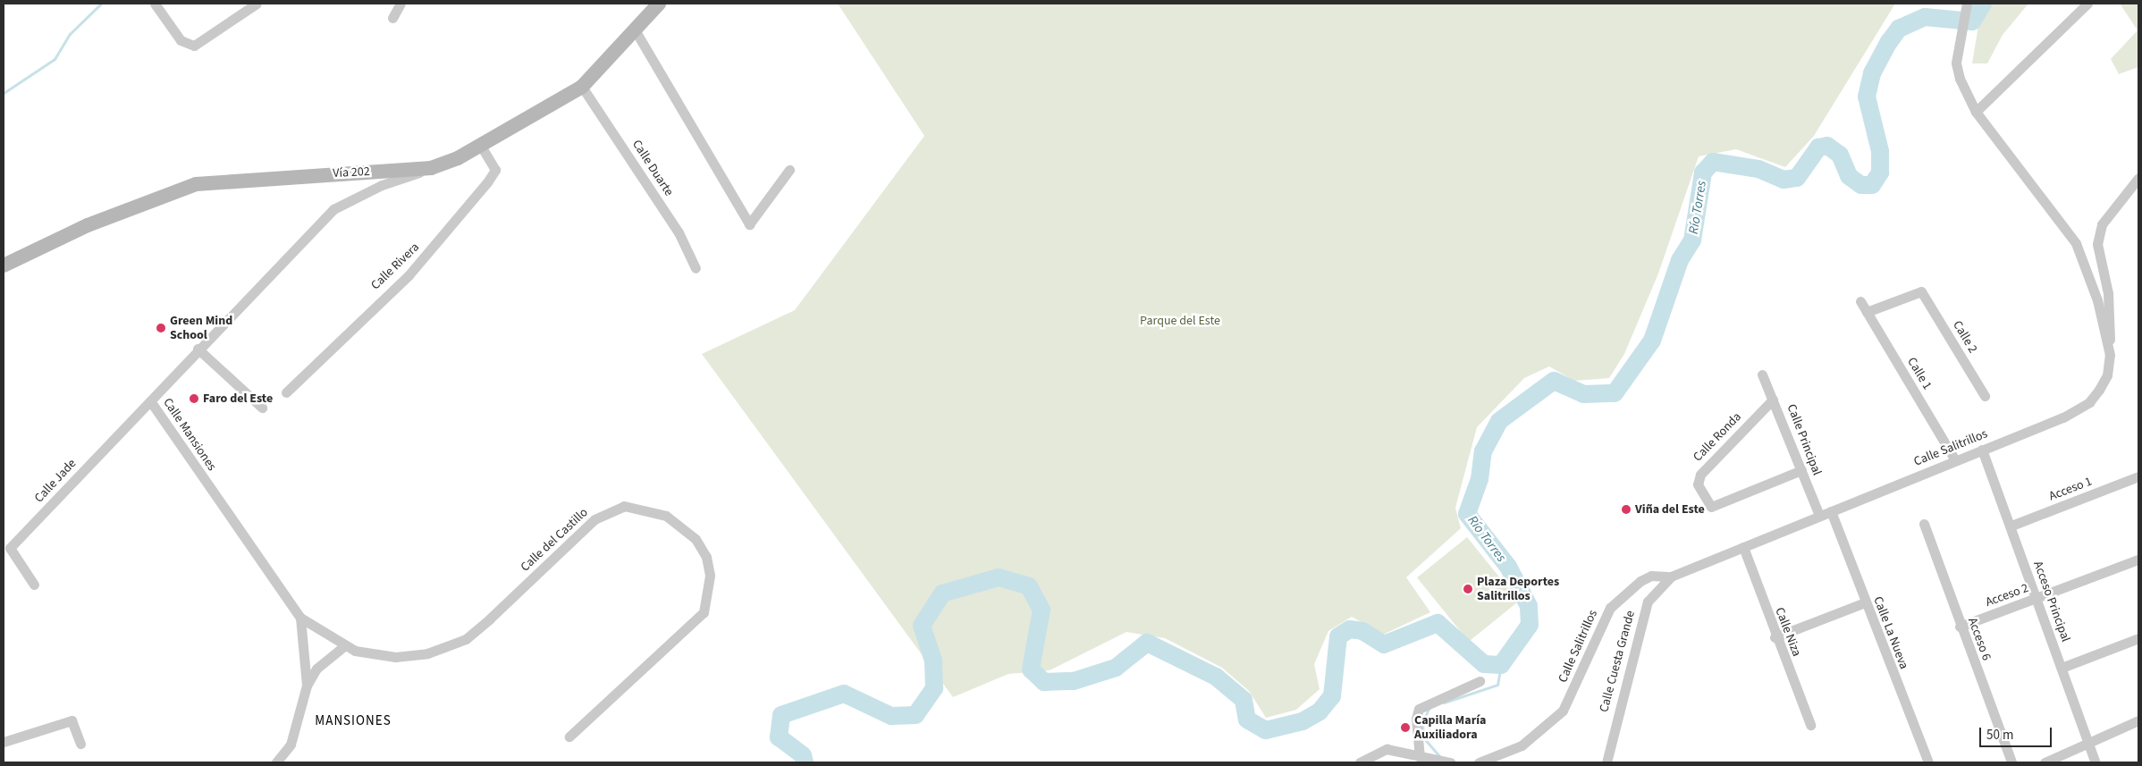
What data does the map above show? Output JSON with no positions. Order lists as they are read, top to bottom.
{
  "streets": {
    "main road": ["Vía 202"],
    "street": [
      "Calle Duarte",
      "Calle Rivera",
      "Calle 2",
      "Calle 1",
      "Calle Mansiones",
      "Calle Ronda",
      "Calle Principal",
      "Calle Salitrillos",
      "Calle Jade",
      "Acceso 1",
      "Calle del Castillo",
      "Acceso 2",
      "Acceso Principal",
      "Calle Niza",
      "Calle La Nueva",
      "Acceso 6",
      "Calle Cuesta Grande"
    ]
  },
  "crossings": [
    ["Calle Duarte", "Vía 202"],
    ["Vía 202", "Calle Rivera"],
    ["Vía 202", "Calle Mansiones"],
    ["Calle 2", "Calle 1"],
    ["Calle 1", "Calle Salitrillos"],
    ["Calle Mansiones", "Calle Jade"],
    ["Calle Mansiones", "Calle del Castillo"],
    ["Calle Ronda", "Calle Principal"],
    ["Calle Principal", "Calle Salitrillos"],
    ["Calle Salitrillos", "Acceso Principal"],
    ["Calle Salitrillos", "Calle Niza"],
    ["Calle Salitrillos", "Calle La Nueva"],
    ["Calle Salitrillos", "Calle Cuesta Grande"],
    ["Acceso 1", "Acceso Principal"],
    ["Acceso 2", "Acceso Principal"],
    ["Acceso 2", "Acceso 6"]
  ],
  "districts": ["MANSIONES"],
  "water": ["Río Torres"],
  "parks": ["Parque del Este"],
  "places": [
    "Green Mind School",
    "Faro del Este",
    "Viña del Este",
    "Plaza Deportes Salitrillos",
    "Capilla María Auxiliadora"
  ],
  "scale_bar": "50 m"
}
